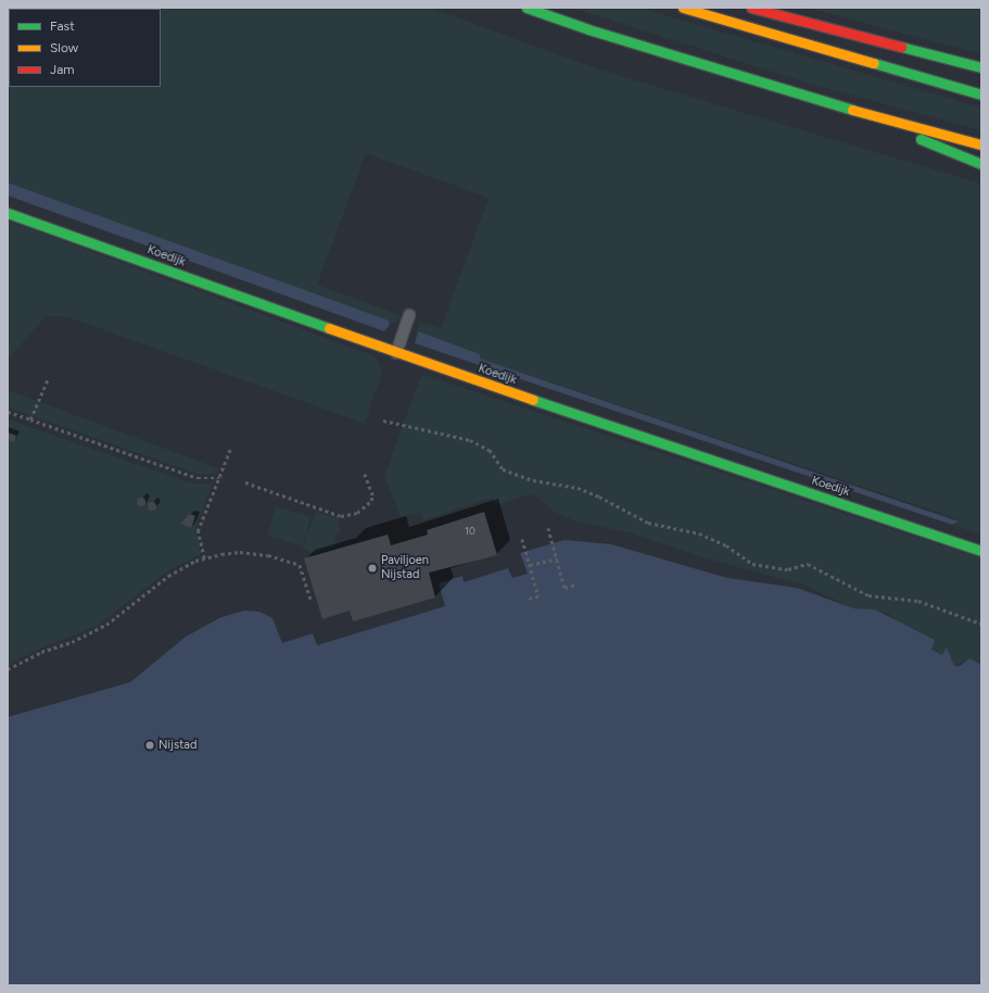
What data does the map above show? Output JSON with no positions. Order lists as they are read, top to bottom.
{
  "streets": {
    "main road": ["Koedijk"]
  },
  "places": ["Paviljoen Nijstad", "Nijstad"],
  "house_numbers": ["10"],
  "legend": ["Fast", "Slow", "Jam"]
}
